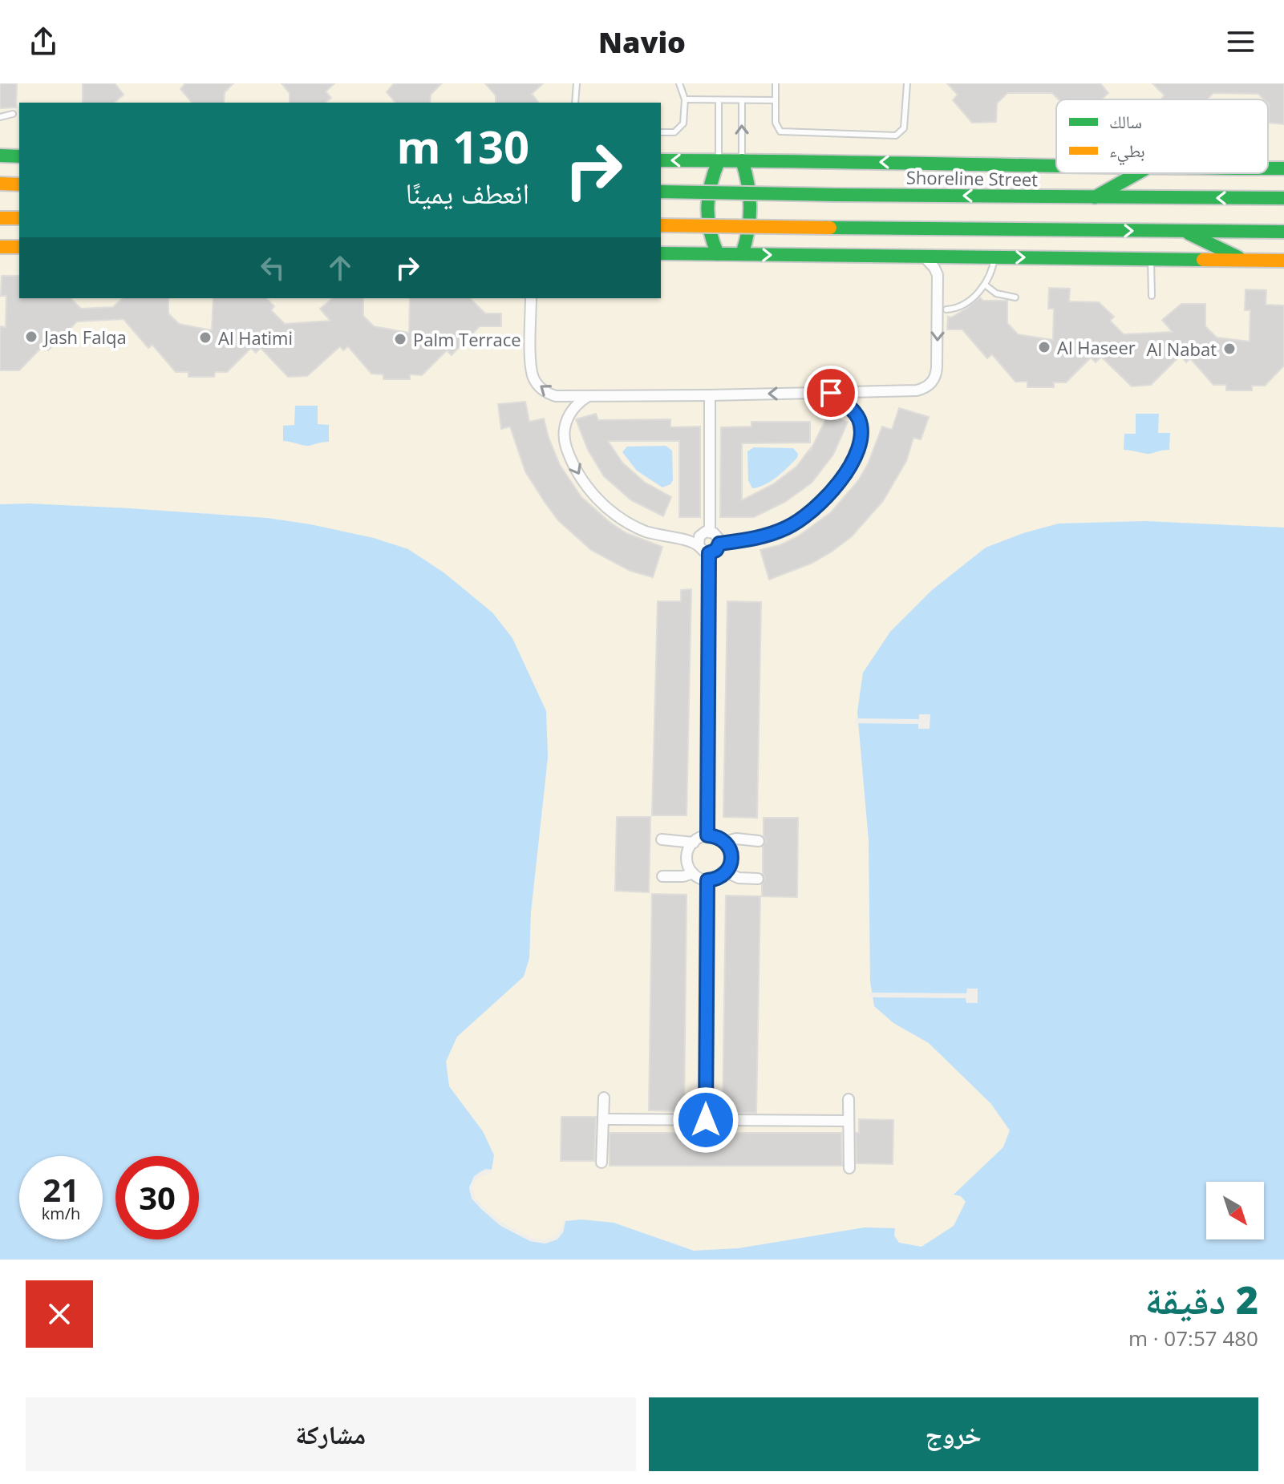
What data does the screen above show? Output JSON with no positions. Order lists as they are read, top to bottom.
{
  "streets": {
    "street": ["Shoreline Street"]
  },
  "places": [
    "Jash Falqa",
    "Al Hatimi",
    "Palm Terrace",
    "Al Haseer",
    "Al Nabat"
  ],
  "legend": ["سالك", "بطيء"],
  "north": "bottom right",
  "page": {
    "header": "Navio",
    "turn": ["130 m", "انعطف يمينًا"],
    "speed": "21 km/h",
    "limit": "30",
    "heading": ["2 دقيقة", "480 m · 07:57"],
    "buttons": ["خروج", "مشاركة"]
  }
}
